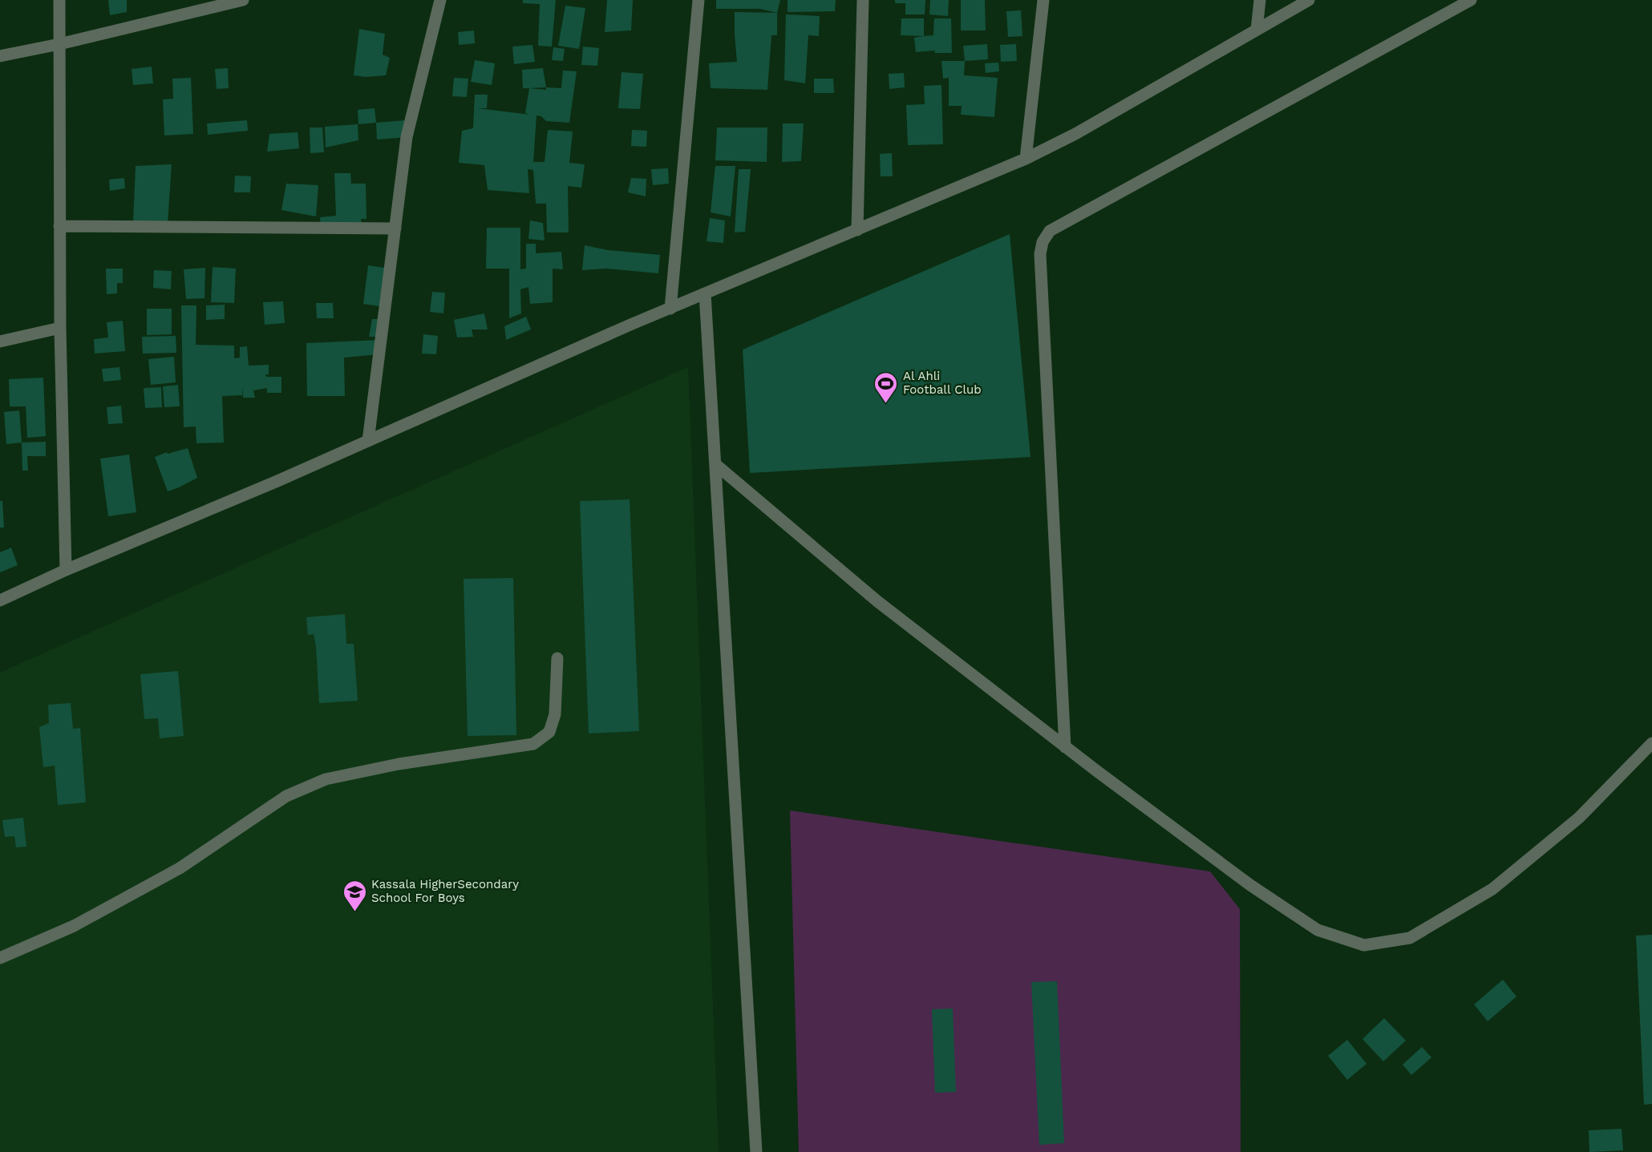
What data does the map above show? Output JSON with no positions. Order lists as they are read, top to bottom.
{
  "places": {
    "sports": ["Al Ahli Football Club"],
    "school or university": ["Kassala HigherSecondary School For Boys"]
  }
}
